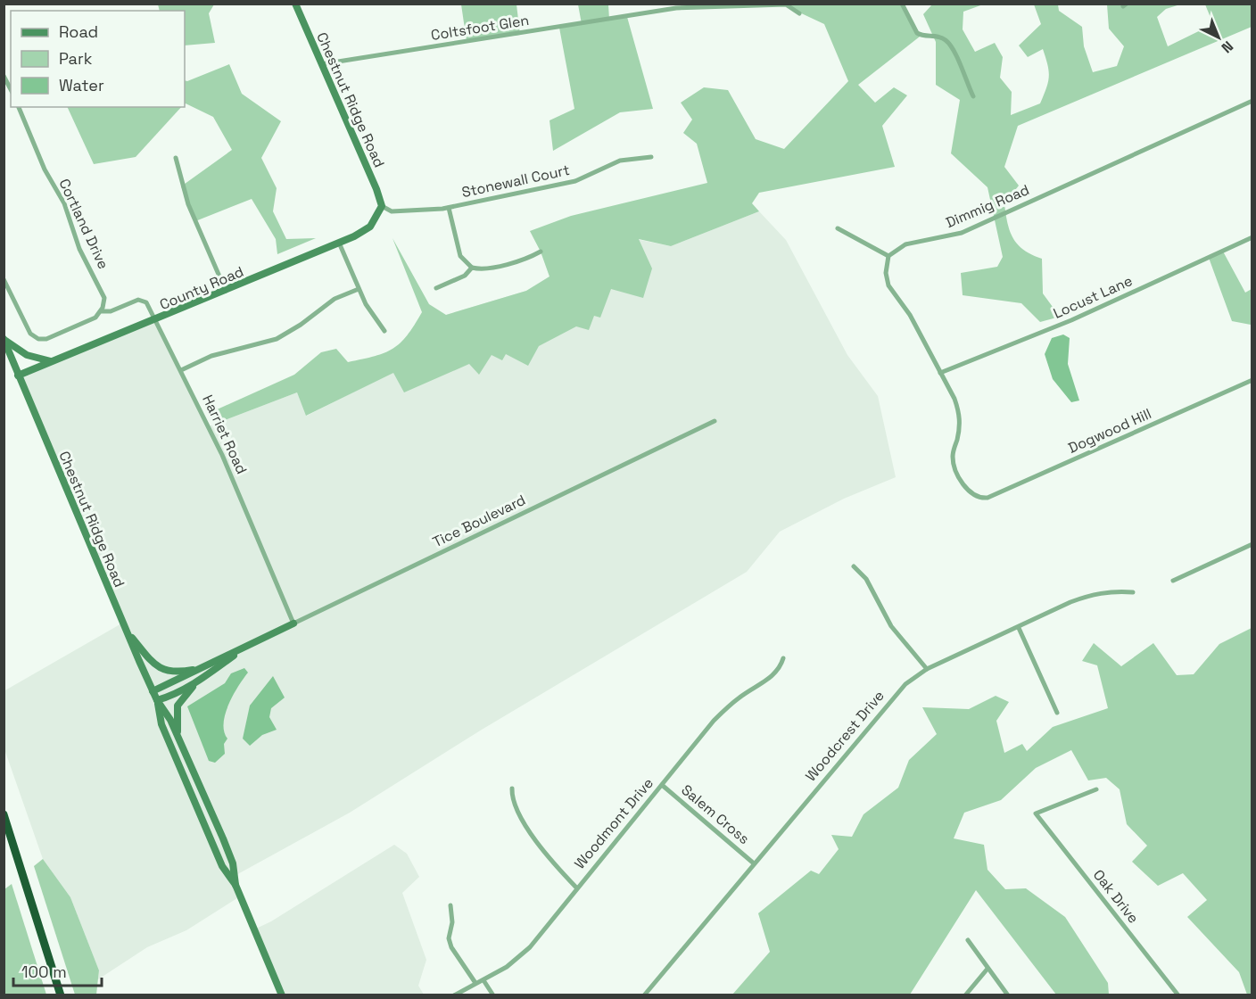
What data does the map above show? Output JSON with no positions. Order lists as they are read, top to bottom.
{
  "streets": {
    "main road": ["Chestnut Ridge Road", "County Road", "Tice Boulevard"],
    "street": [
      "Coltsfoot Glen",
      "Stonewall Court",
      "Dimmig Road",
      "Cortland Drive",
      "Locust Lane",
      "Dogwood Hill",
      "Harriet Road",
      "Woodcrest Drive",
      "Salem Cross",
      "Woodmont Drive",
      "Oak Drive"
    ]
  },
  "crossings": [
    ["Coltsfoot Glen", "Chestnut Ridge Road"],
    ["Chestnut Ridge Road", "Stonewall Court"],
    ["Chestnut Ridge Road", "County Road"],
    ["Chestnut Ridge Road", "Tice Boulevard"],
    ["Stonewall Court", "County Road"],
    ["Cortland Drive", "Harriet Road"],
    ["County Road", "Harriet Road"],
    ["Locust Lane", "Dogwood Hill"],
    ["Harriet Road", "Tice Boulevard"],
    ["Woodcrest Drive", "Salem Cross"],
    ["Salem Cross", "Woodmont Drive"]
  ],
  "legend": ["Road", "Park", "Water"],
  "scale_bar": "100 m",
  "north": "bottom right"
}
